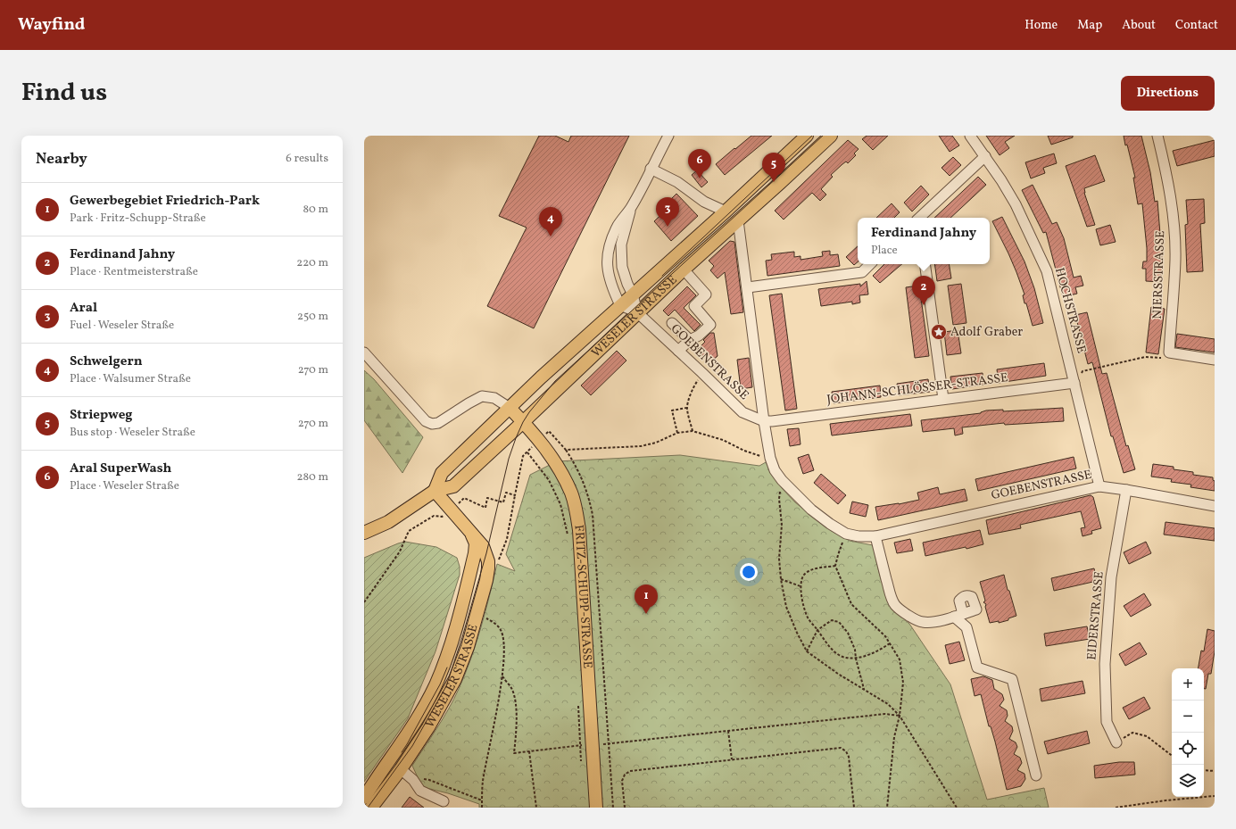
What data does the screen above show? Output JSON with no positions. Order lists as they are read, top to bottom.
{
  "streets": {
    "main road": ["WESELER STRASSE", "FRITZ-SCHUPP-STRASSE"],
    "street": [
      "NIERSSTRASSE",
      "HOCHSTRASSE",
      "GOEBENSTRASSE",
      "JOHANN-SCHLÖSSER-STRASSE",
      "EIDERSTRASSE"
    ]
  },
  "crossings": [
    ["HOCHSTRASSE", "GOEBENSTRASSE"],
    ["HOCHSTRASSE", "JOHANN-SCHLÖSSER-STRASSE"],
    ["WESELER STRASSE", "GOEBENSTRASSE"],
    ["WESELER STRASSE", "FRITZ-SCHUPP-STRASSE"],
    ["GOEBENSTRASSE", "JOHANN-SCHLÖSSER-STRASSE"],
    ["GOEBENSTRASSE", "EIDERSTRASSE"]
  ],
  "places": {
    "place": ["Adolf Graber"]
  },
  "page": {
    "header": "Wayfind",
    "nav": [
      "Home",
      "Map",
      "About",
      "Contact"
    ],
    "title": "Find us",
    "buttons": "Directions",
    "heading": ["Nearby", "6 results"],
    "pins": [
      "6",
      "5",
      "3",
      "4",
      "2",
      "1"
    ],
    "list": [
      {
        "mark": "1",
        "name": "Gewerbegebiet Friedrich-Park",
        "note": "Park · Fritz-Schupp-Straße",
        "value": "80 m"
      },
      {
        "mark": "2",
        "name": "Ferdinand Jahny",
        "note": "Place · Rentmeisterstraße",
        "value": "220 m"
      },
      {
        "mark": "3",
        "name": "Aral",
        "note": "Fuel · Weseler Straße",
        "value": "250 m"
      },
      {
        "mark": "4",
        "name": "Schwelgern",
        "note": "Place · Walsumer Straße",
        "value": "270 m"
      },
      {
        "mark": "5",
        "name": "Striepweg",
        "note": "Bus stop · Weseler Straße",
        "value": "270 m"
      },
      {
        "mark": "6",
        "name": "Aral SuperWash",
        "note": "Place · Weseler Straße",
        "value": "280 m"
      }
    ],
    "popup": ["Ferdinand Jahny", "Place"],
    "map_buttons": ["+", "−"]
  }
}
